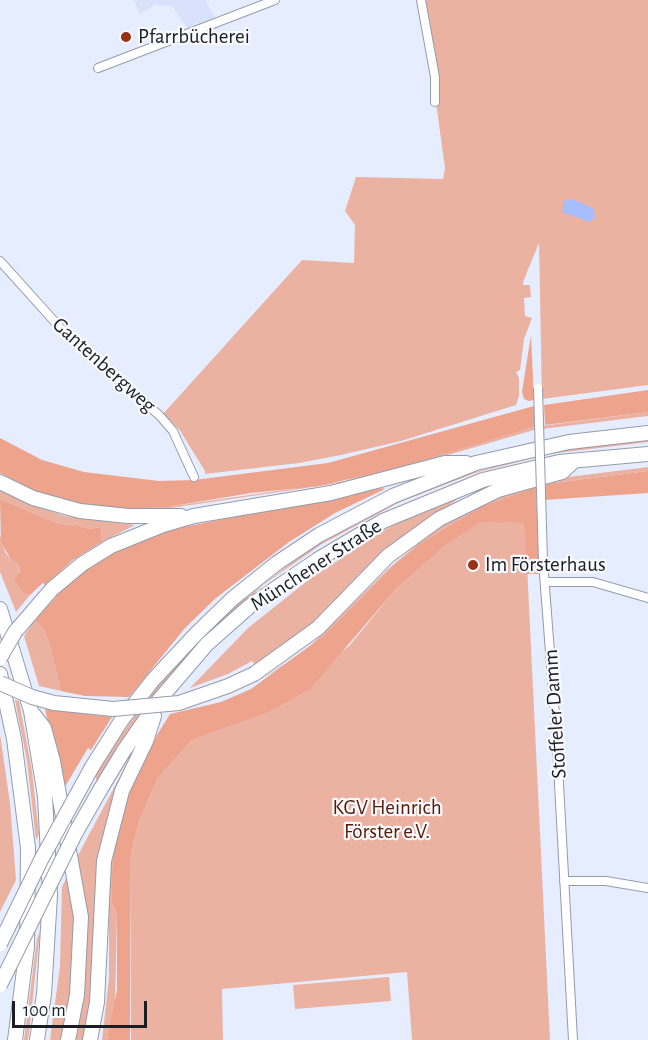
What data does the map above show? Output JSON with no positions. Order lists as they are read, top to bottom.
{
  "streets": {
    "highway": ["Münchener Straße"],
    "street": ["Gantenbergweg", "Stoffeler Damm"]
  },
  "parks": ["KGV Heinrich Förster e.V."],
  "places": ["Pfarrbücherei", "Im Försterhaus"],
  "scale_bar": "100 m"
}
